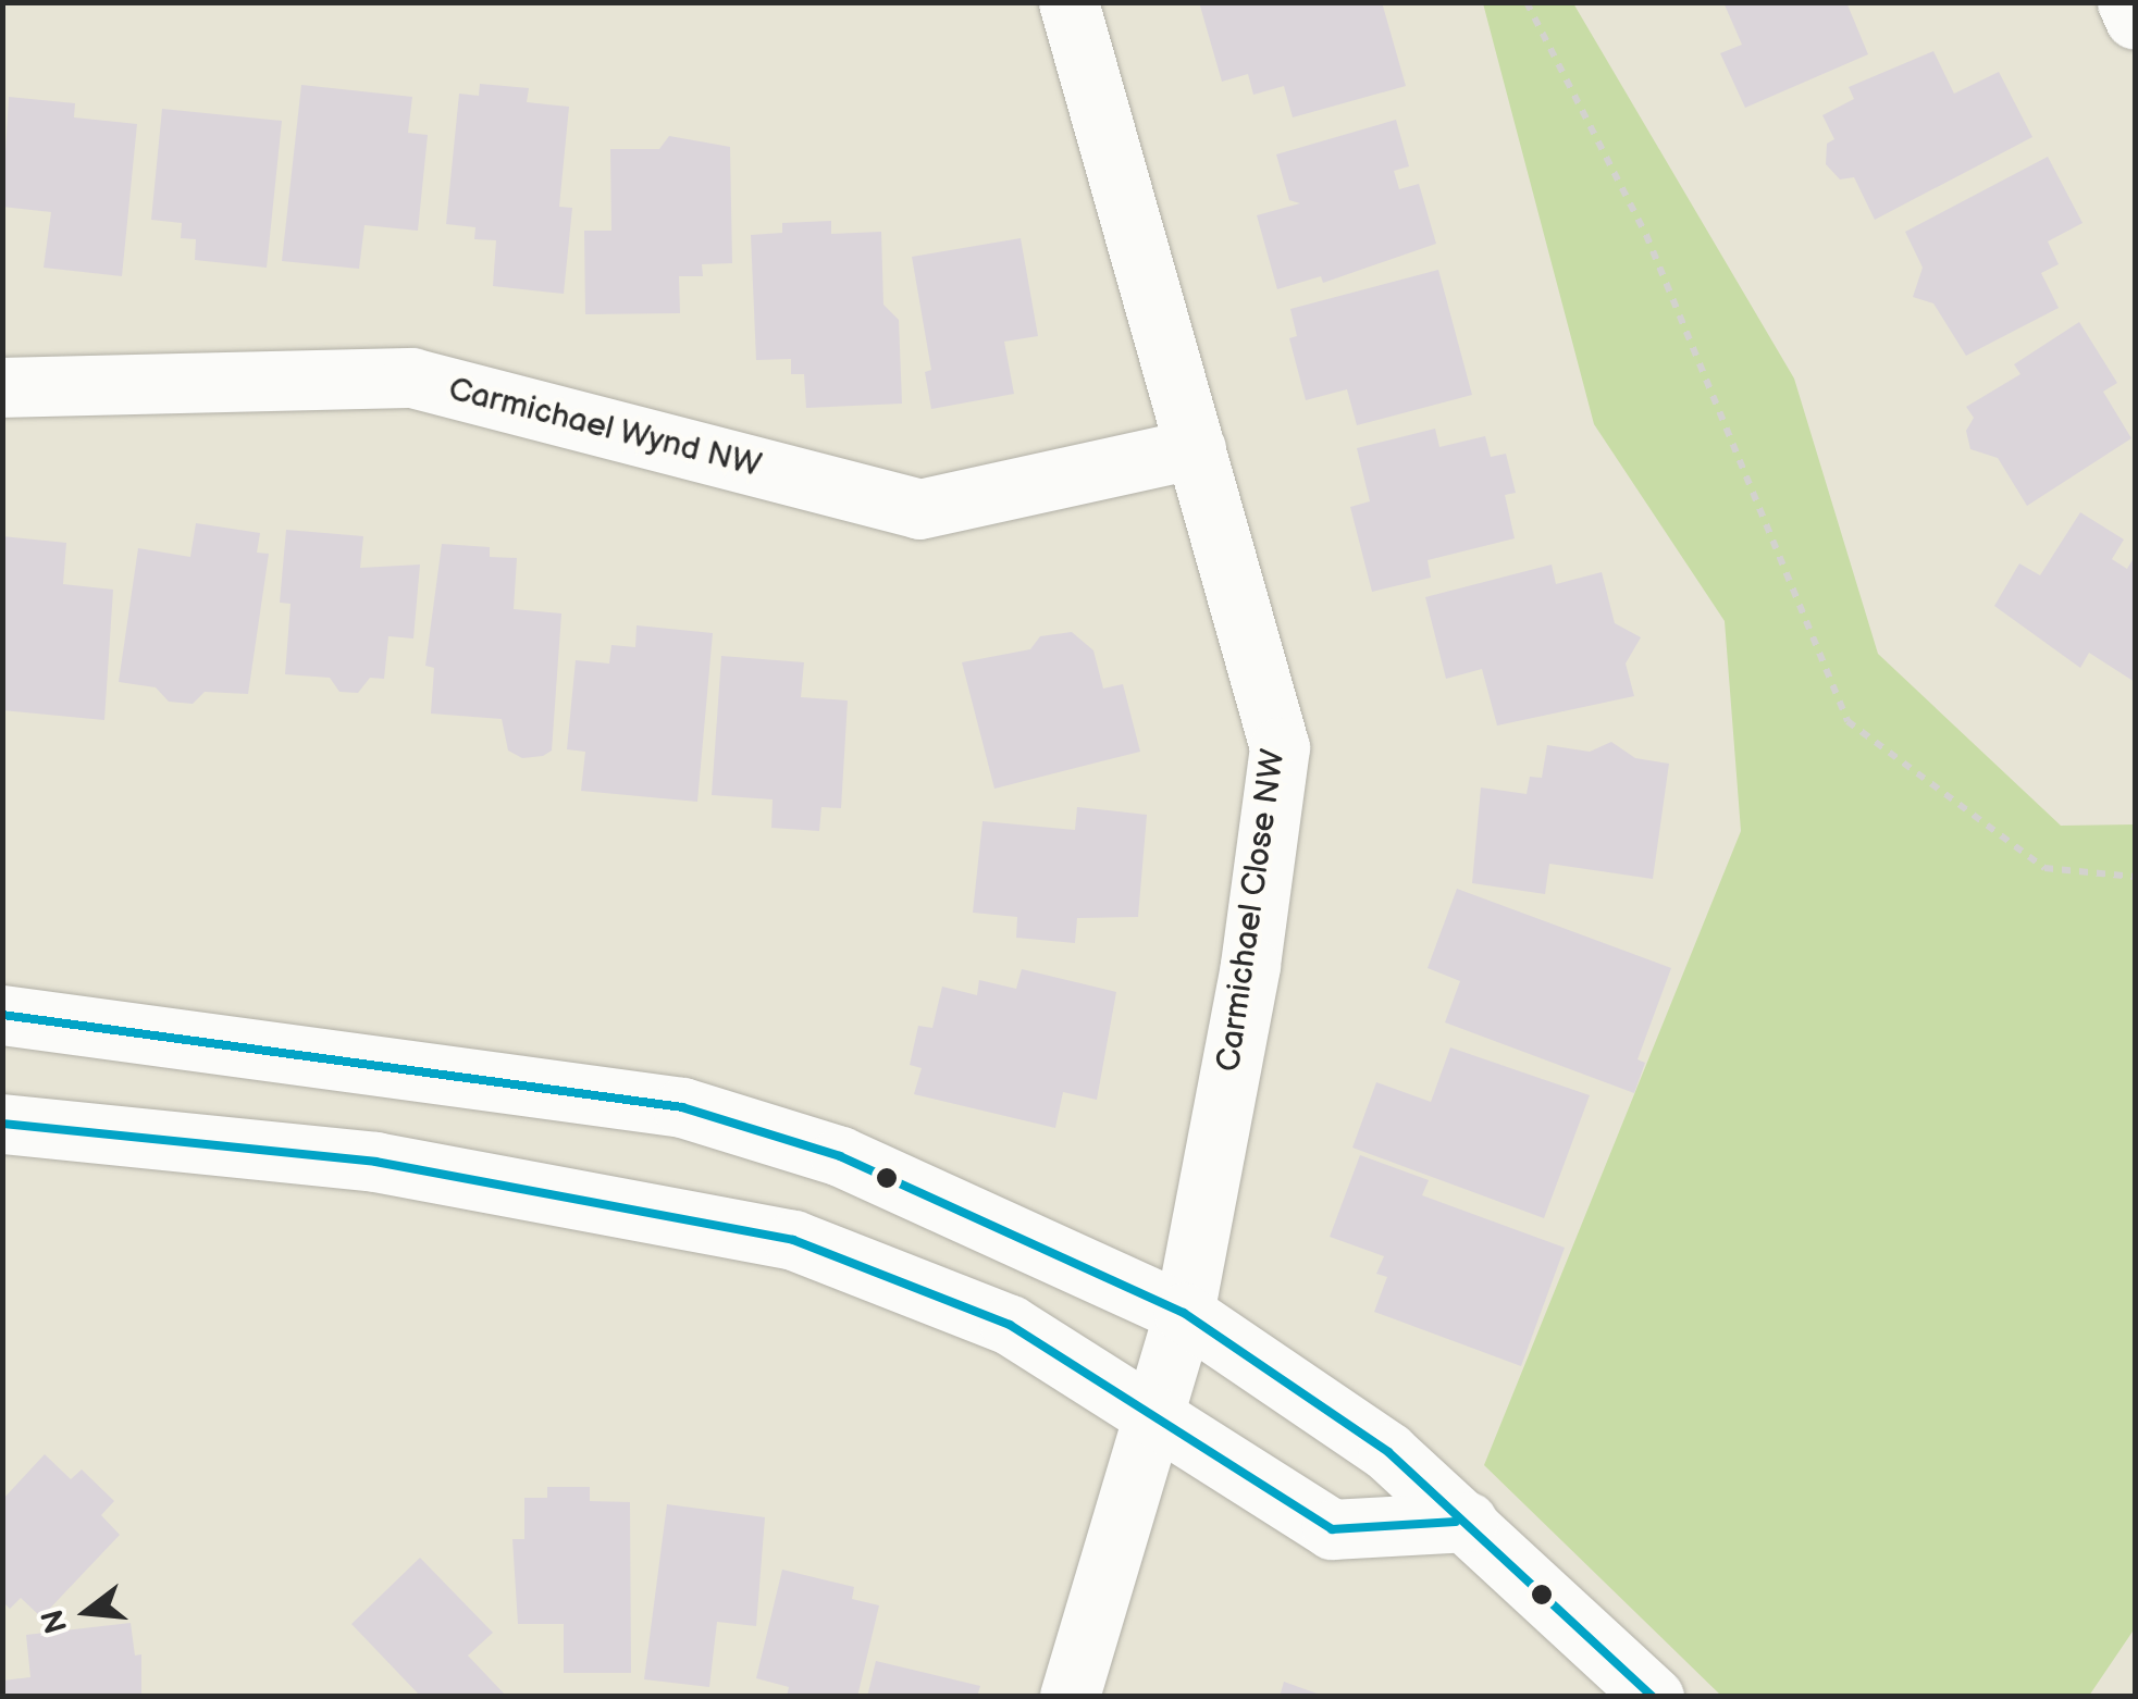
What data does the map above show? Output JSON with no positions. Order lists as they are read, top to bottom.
{
  "streets": {
    "street": ["Carmichael Wynd NW", "Carmichael Close NW"]
  },
  "crossings": [
    ["Carmichael Wynd NW", "Carmichael Close NW"]
  ],
  "north": "left"
}
